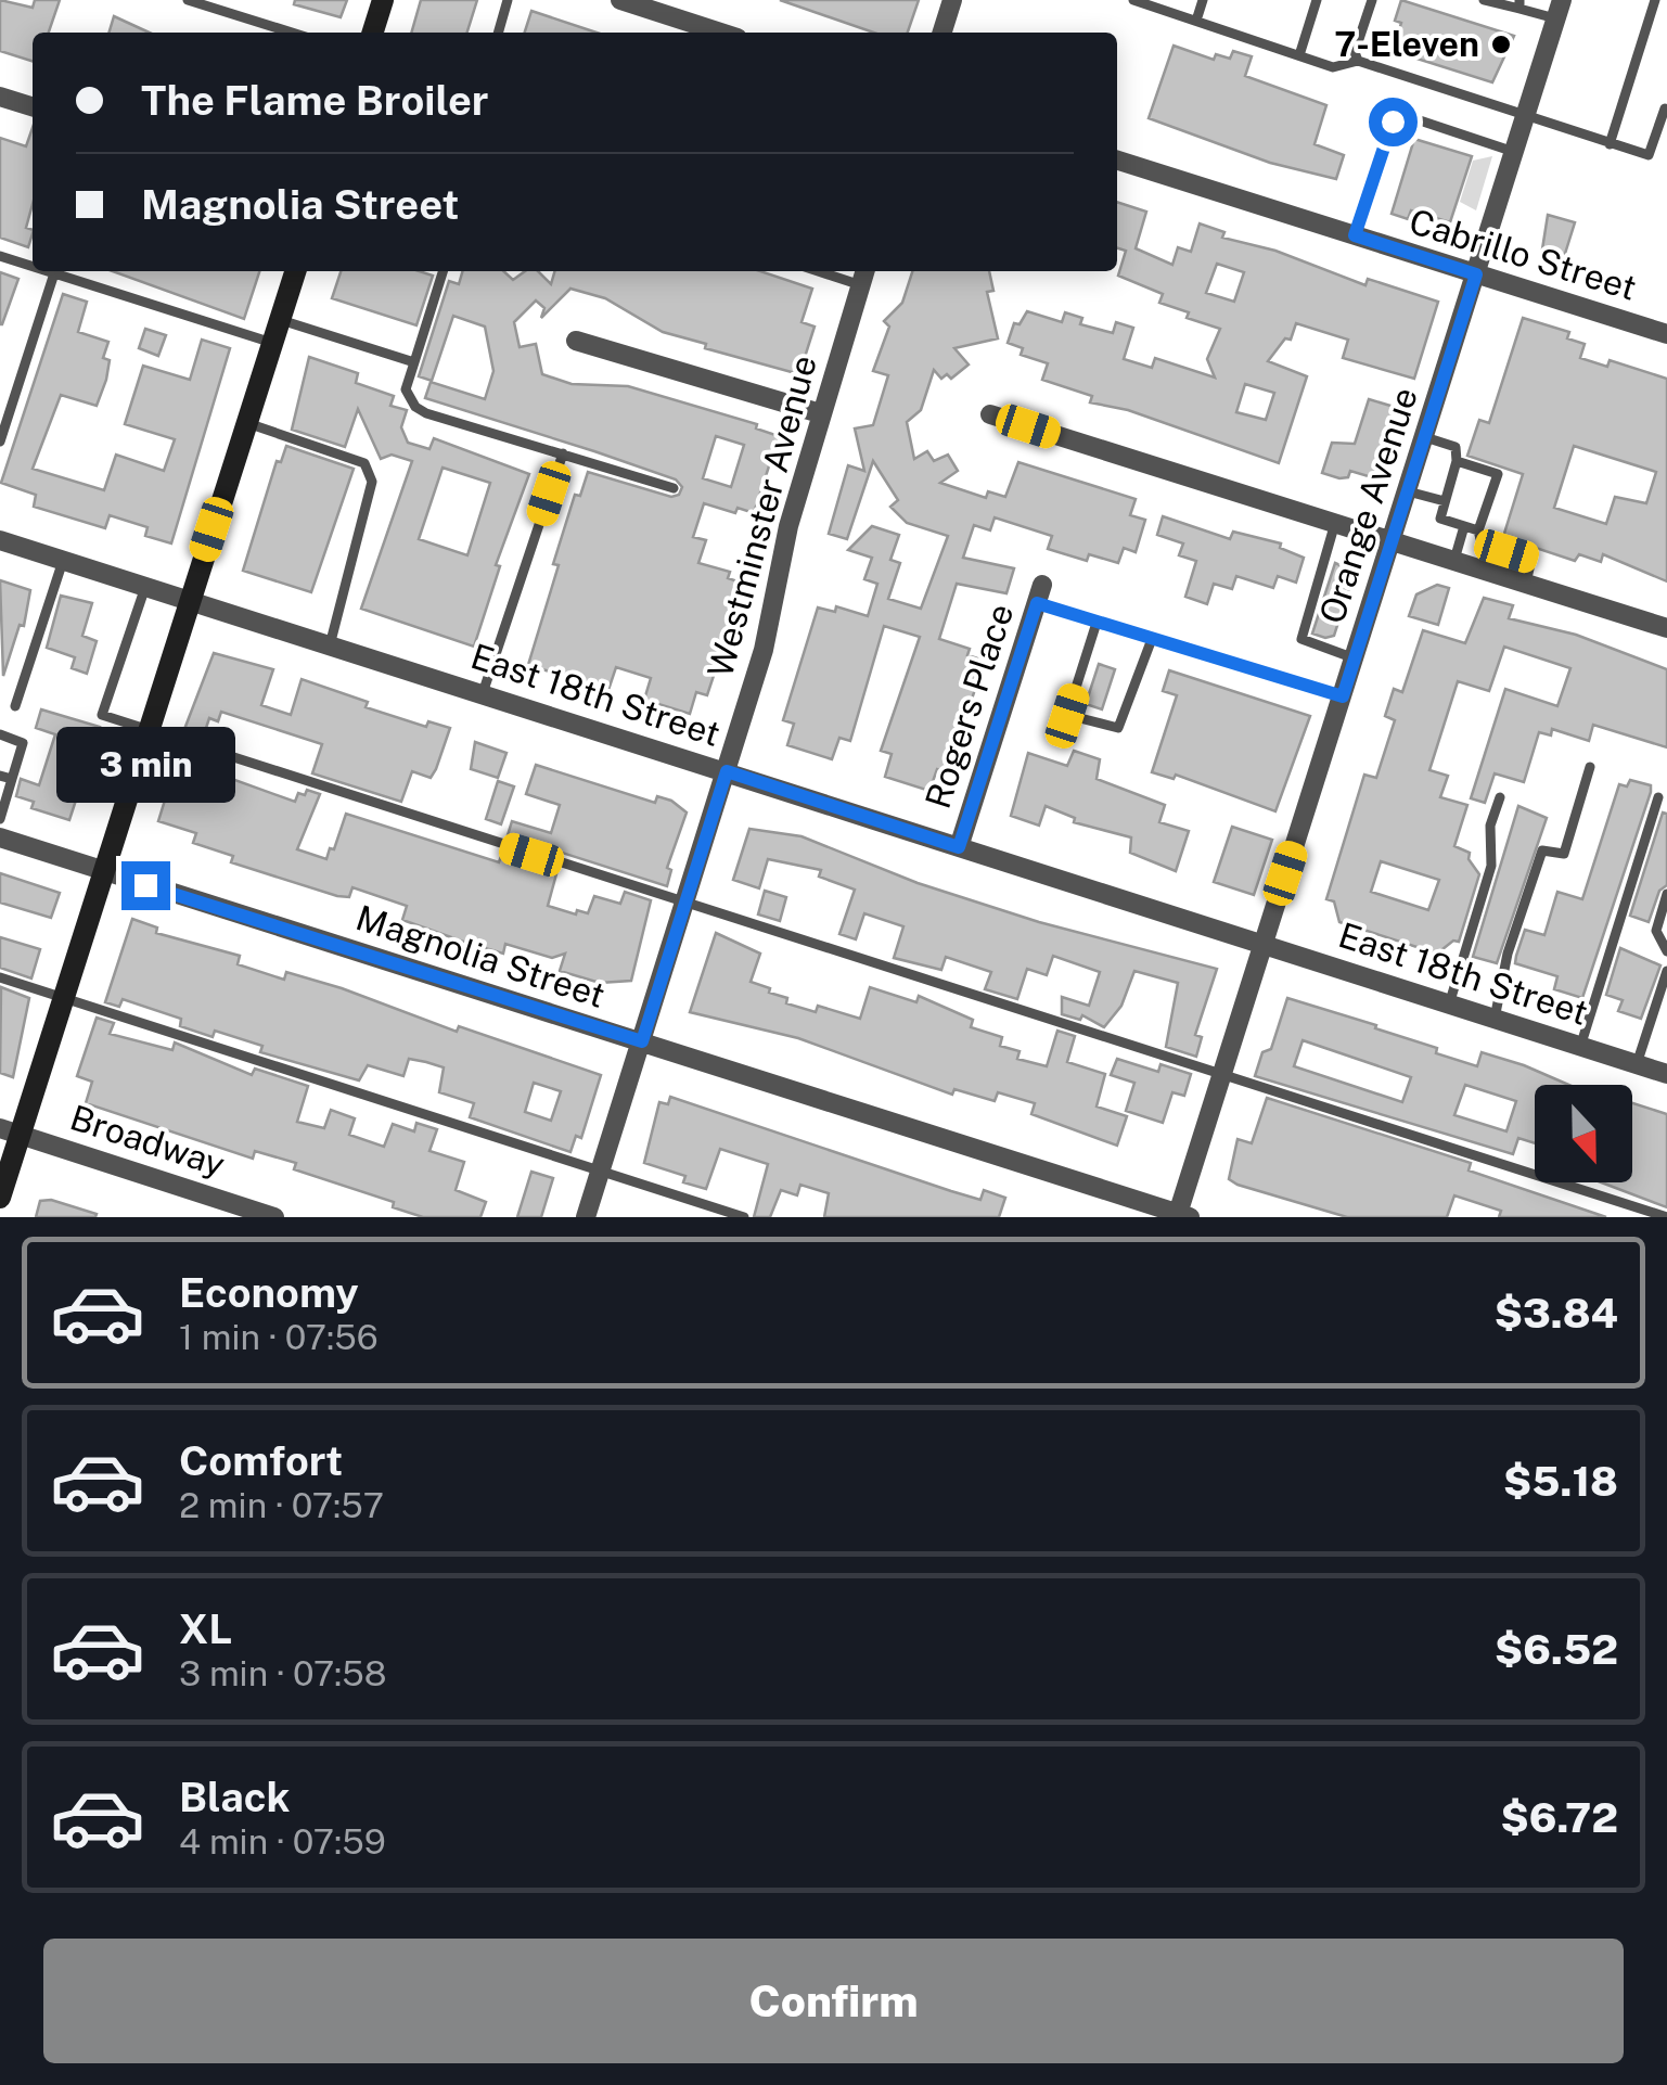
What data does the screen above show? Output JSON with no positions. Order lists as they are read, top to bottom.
{
  "streets": {
    "street": [
      "Cabrillo Street",
      "Orange Avenue",
      "Westminster Avenue",
      "East 18th Street",
      "Rogers Place",
      "Magnolia Street",
      "Broadway"
    ]
  },
  "crossings": [
    ["Cabrillo Street", "Orange Avenue"],
    ["Orange Avenue", "East 18th Street"],
    ["Orange Avenue", "Magnolia Street"],
    ["Westminster Avenue", "East 18th Street"],
    ["Westminster Avenue", "Magnolia Street"],
    ["East 18th Street", "Rogers Place"]
  ],
  "places": ["7-Eleven"],
  "north": "bottom",
  "page": {
    "banner": ["The Flame Broiler", "Magnolia Street"],
    "bubble": "3 min",
    "list": [
      {
        "name": "Economy",
        "note": "1 min · 07:56",
        "value": "$3.84"
      },
      {
        "name": "Comfort",
        "note": "2 min · 07:57",
        "value": "$5.18"
      },
      {
        "name": "XL",
        "note": "3 min · 07:58",
        "value": "$6.52"
      },
      {
        "name": "Black",
        "note": "4 min · 07:59",
        "value": "$6.72"
      }
    ],
    "buttons": "Confirm"
  }
}
